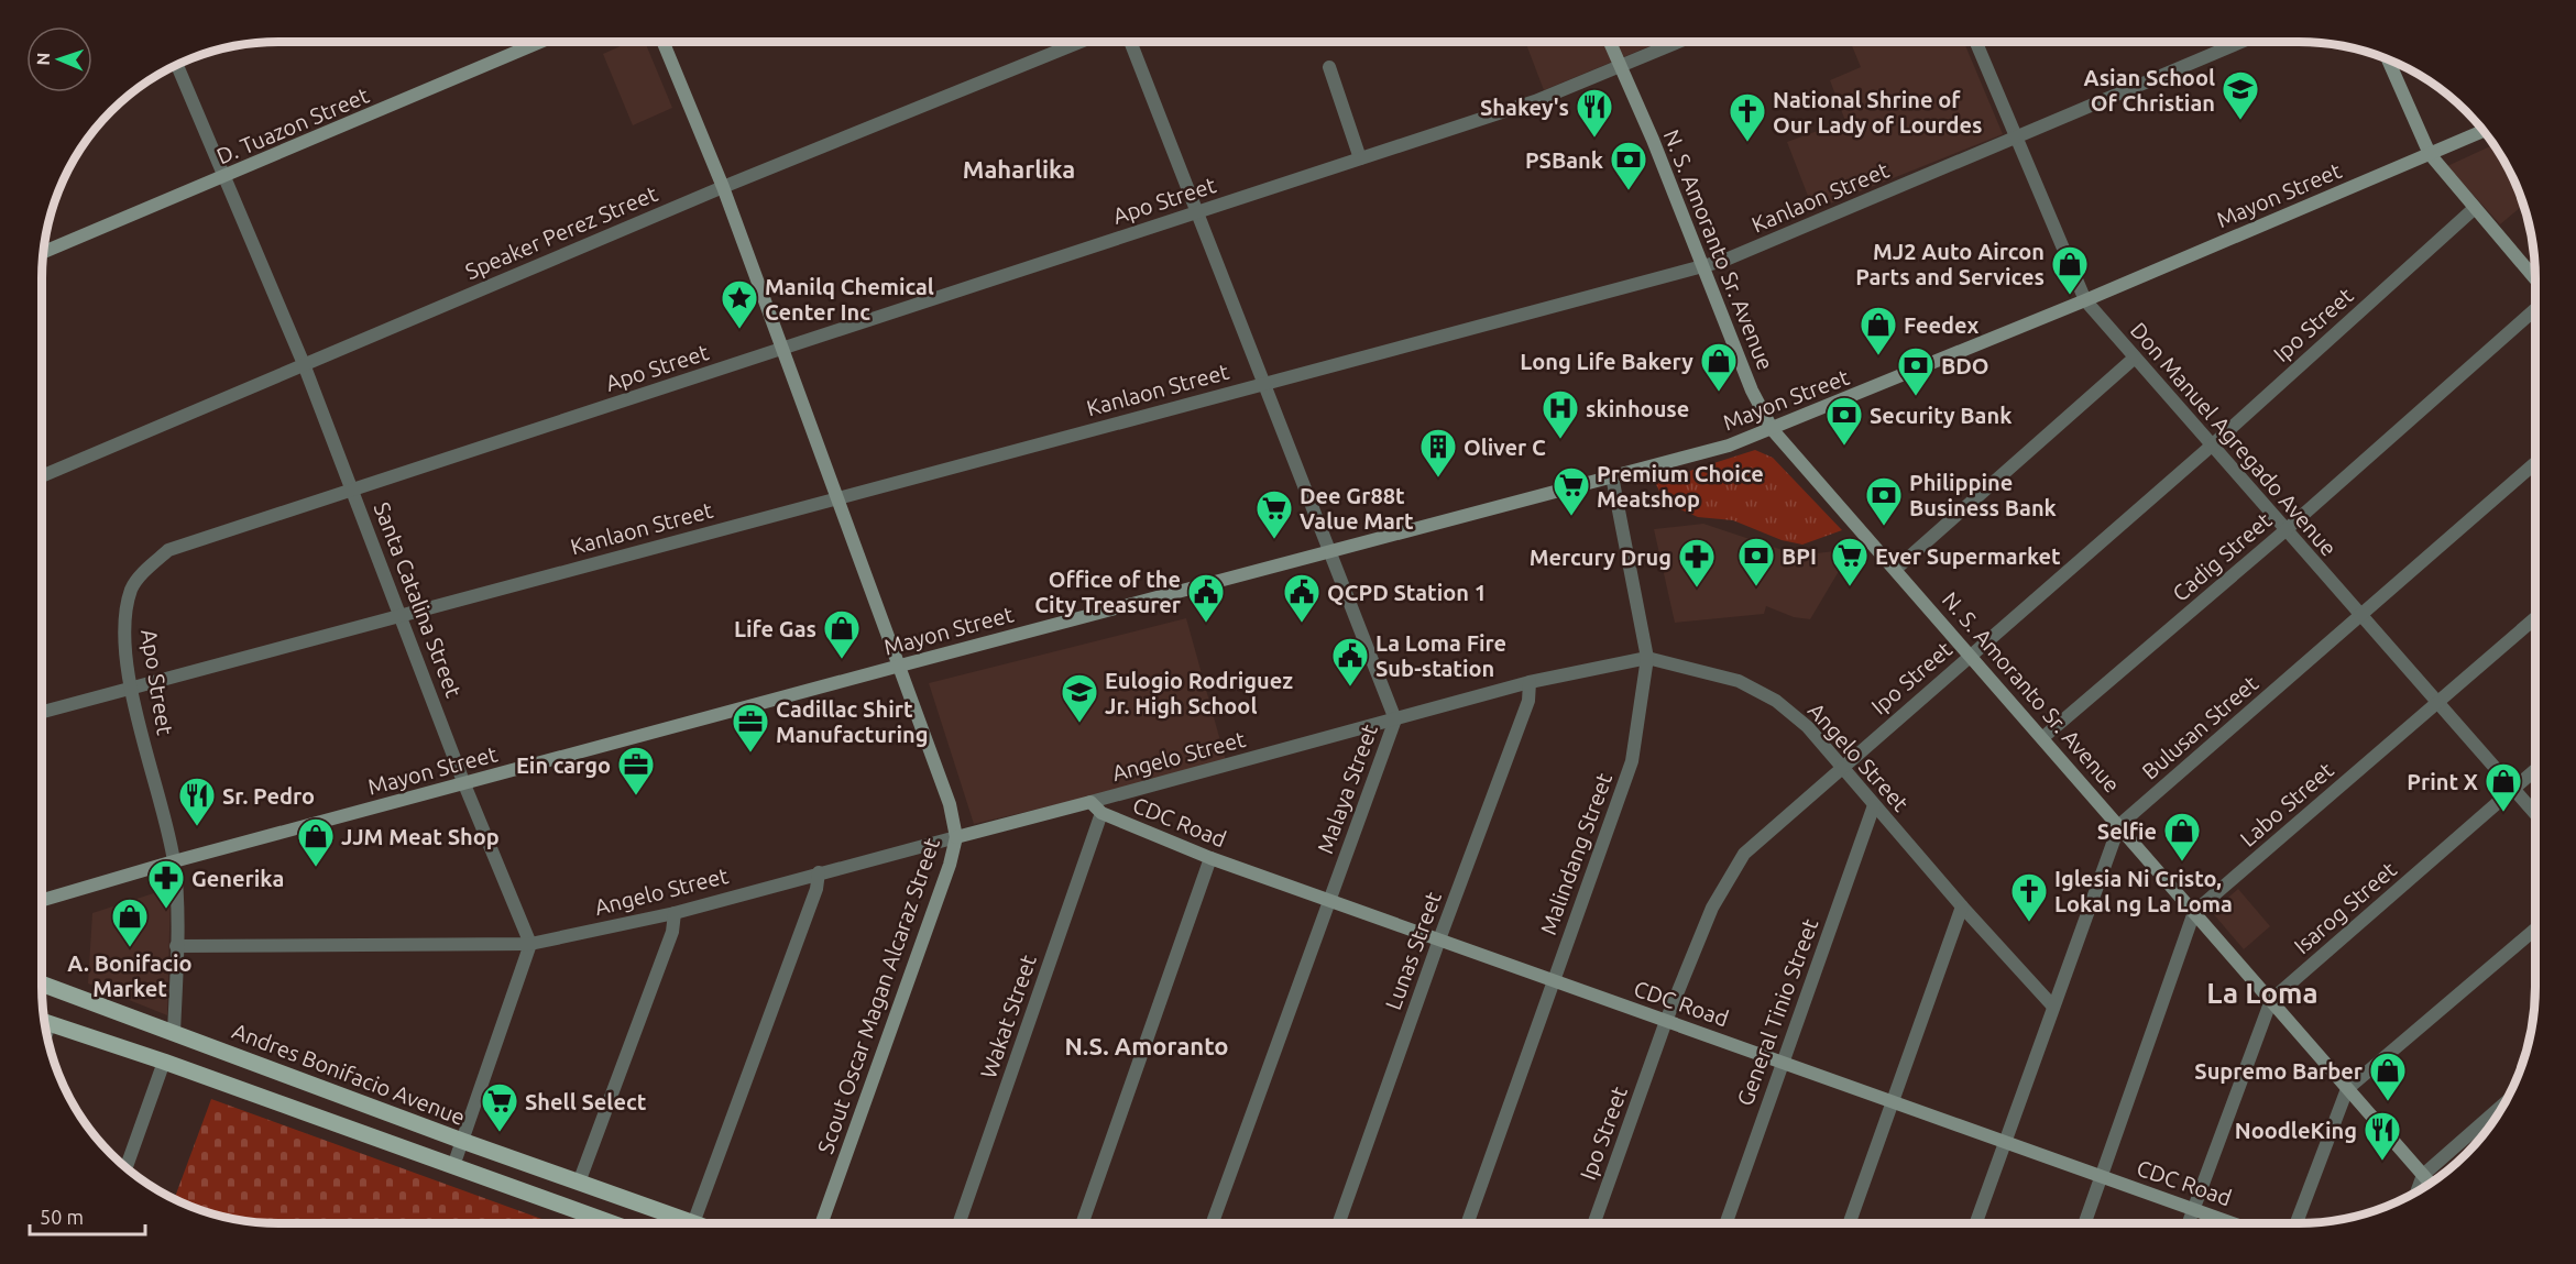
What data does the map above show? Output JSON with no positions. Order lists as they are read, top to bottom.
{
  "streets": {
    "main road": ["Andres Bonifacio Avenue"],
    "street": [
      "D. Tuazon Street",
      "Mayon Street",
      "Kanlaon Street",
      "Apo Street",
      "Speaker Perez Street",
      "N. S. Amoranto Sr. Avenue",
      "Ipo Street",
      "Don Manuel Agregado Avenue",
      "Cadig Street",
      "Santa Catalina Street",
      "Bulusan Street",
      "Angelo Street",
      "Malaya Street",
      "Labo Street",
      "CDC Road",
      "Malindang Street",
      "Isarog Street",
      "Lunas Street",
      "Scout Oscar Magan Alcaraz Street",
      "General Tinio Street",
      "Wakat Street"
    ]
  },
  "crossings": [
    ["D. Tuazon Street", "Santa Catalina Street"],
    ["Mayon Street", "Apo Street"],
    ["Mayon Street", "N. S. Amoranto Sr. Avenue"],
    ["Mayon Street", "Don Manuel Agregado Avenue"],
    ["Mayon Street", "Santa Catalina Street"],
    ["Mayon Street", "Malaya Street"],
    ["Mayon Street", "Malindang Street"],
    ["Mayon Street", "Scout Oscar Magan Alcaraz Street"],
    ["Kanlaon Street", "Apo Street"],
    ["Kanlaon Street", "N. S. Amoranto Sr. Avenue"],
    ["Kanlaon Street", "Don Manuel Agregado Avenue"],
    ["Kanlaon Street", "Santa Catalina Street"],
    ["Kanlaon Street", "Malaya Street"],
    ["Kanlaon Street", "Scout Oscar Magan Alcaraz Street"],
    ["Apo Street", "N. S. Amoranto Sr. Avenue"],
    ["Apo Street", "Santa Catalina Street"],
    ["Apo Street", "Angelo Street"],
    ["Apo Street", "Malaya Street"],
    ["Apo Street", "Scout Oscar Magan Alcaraz Street"],
    ["Apo Street", "Andres Bonifacio Avenue"],
    ["Speaker Perez Street", "Santa Catalina Street"],
    ["Speaker Perez Street", "Scout Oscar Magan Alcaraz Street"],
    ["N. S. Amoranto Sr. Avenue", "Ipo Street"],
    ["N. S. Amoranto Sr. Avenue", "Cadig Street"],
    ["N. S. Amoranto Sr. Avenue", "Bulusan Street"],
    ["N. S. Amoranto Sr. Avenue", "Labo Street"],
    ["N. S. Amoranto Sr. Avenue", "Isarog Street"],
    ["Ipo Street", "Don Manuel Agregado Avenue"],
    ["Ipo Street", "Angelo Street"],
    ["Ipo Street", "CDC Road"],
    ["Don Manuel Agregado Avenue", "Cadig Street"],
    ["Don Manuel Agregado Avenue", "Bulusan Street"],
    ["Don Manuel Agregado Avenue", "Labo Street"],
    ["Don Manuel Agregado Avenue", "Isarog Street"],
    ["Santa Catalina Street", "Angelo Street"],
    ["Bulusan Street", "Angelo Street"],
    ["Bulusan Street", "CDC Road"],
    ["Angelo Street", "Malaya Street"],
    ["Angelo Street", "CDC Road"],
    ["Angelo Street", "Malindang Street"],
    ["Angelo Street", "Lunas Street"],
    ["Angelo Street", "Scout Oscar Magan Alcaraz Street"],
    ["Angelo Street", "General Tinio Street"],
    ["Malaya Street", "CDC Road"],
    ["Labo Street", "CDC Road"],
    ["CDC Road", "Malindang Street"],
    ["CDC Road", "Isarog Street"],
    ["CDC Road", "Lunas Street"],
    ["CDC Road", "General Tinio Street"],
    ["CDC Road", "Wakat Street"]
  ],
  "districts": ["Maharlika", "La Loma", "N.S. Amoranto"],
  "places": {
    "school or university": ["Asian School Of Christian", "Eulogio Rodriguez Jr. High School"],
    "restaurant": ["Shakey's", "Sr. Pedro", "NoodleKing"],
    "church": ["National Shrine of Our Lady of Lourdes", "Iglesia Ni Cristo, Lokal ng La Loma"],
    "bank": [
      "PSBank",
      "BDO",
      "Security Bank",
      "Philippine Business Bank",
      "BPI"
    ],
    "shop": [
      "MJ2 Auto Aircon Parts and Services",
      "Feedex",
      "Long Life Bakery",
      "Life Gas",
      "Print X",
      "Selfie",
      "JJM Meat Shop",
      "A. Bonifacio Market",
      "Supremo Barber"
    ],
    "place": ["Manilq Chemical Center Inc"],
    "hospital": ["skinhouse"],
    "building": ["Oliver C"],
    "supermarket": [
      "Premium Choice Meatshop",
      "Dee Gr88t Value Mart",
      "Ever Supermarket",
      "Shell Select"
    ],
    "pharmacy": ["Mercury Drug", "Generika"],
    "public building": ["Office of the City Treasurer", "QCPD Station 1", "La Loma Fire Sub-station"],
    "office": ["Cadillac Shirt Manufacturing", "Ein cargo"]
  },
  "scale_bar": "50 m",
  "north": "left"
}
